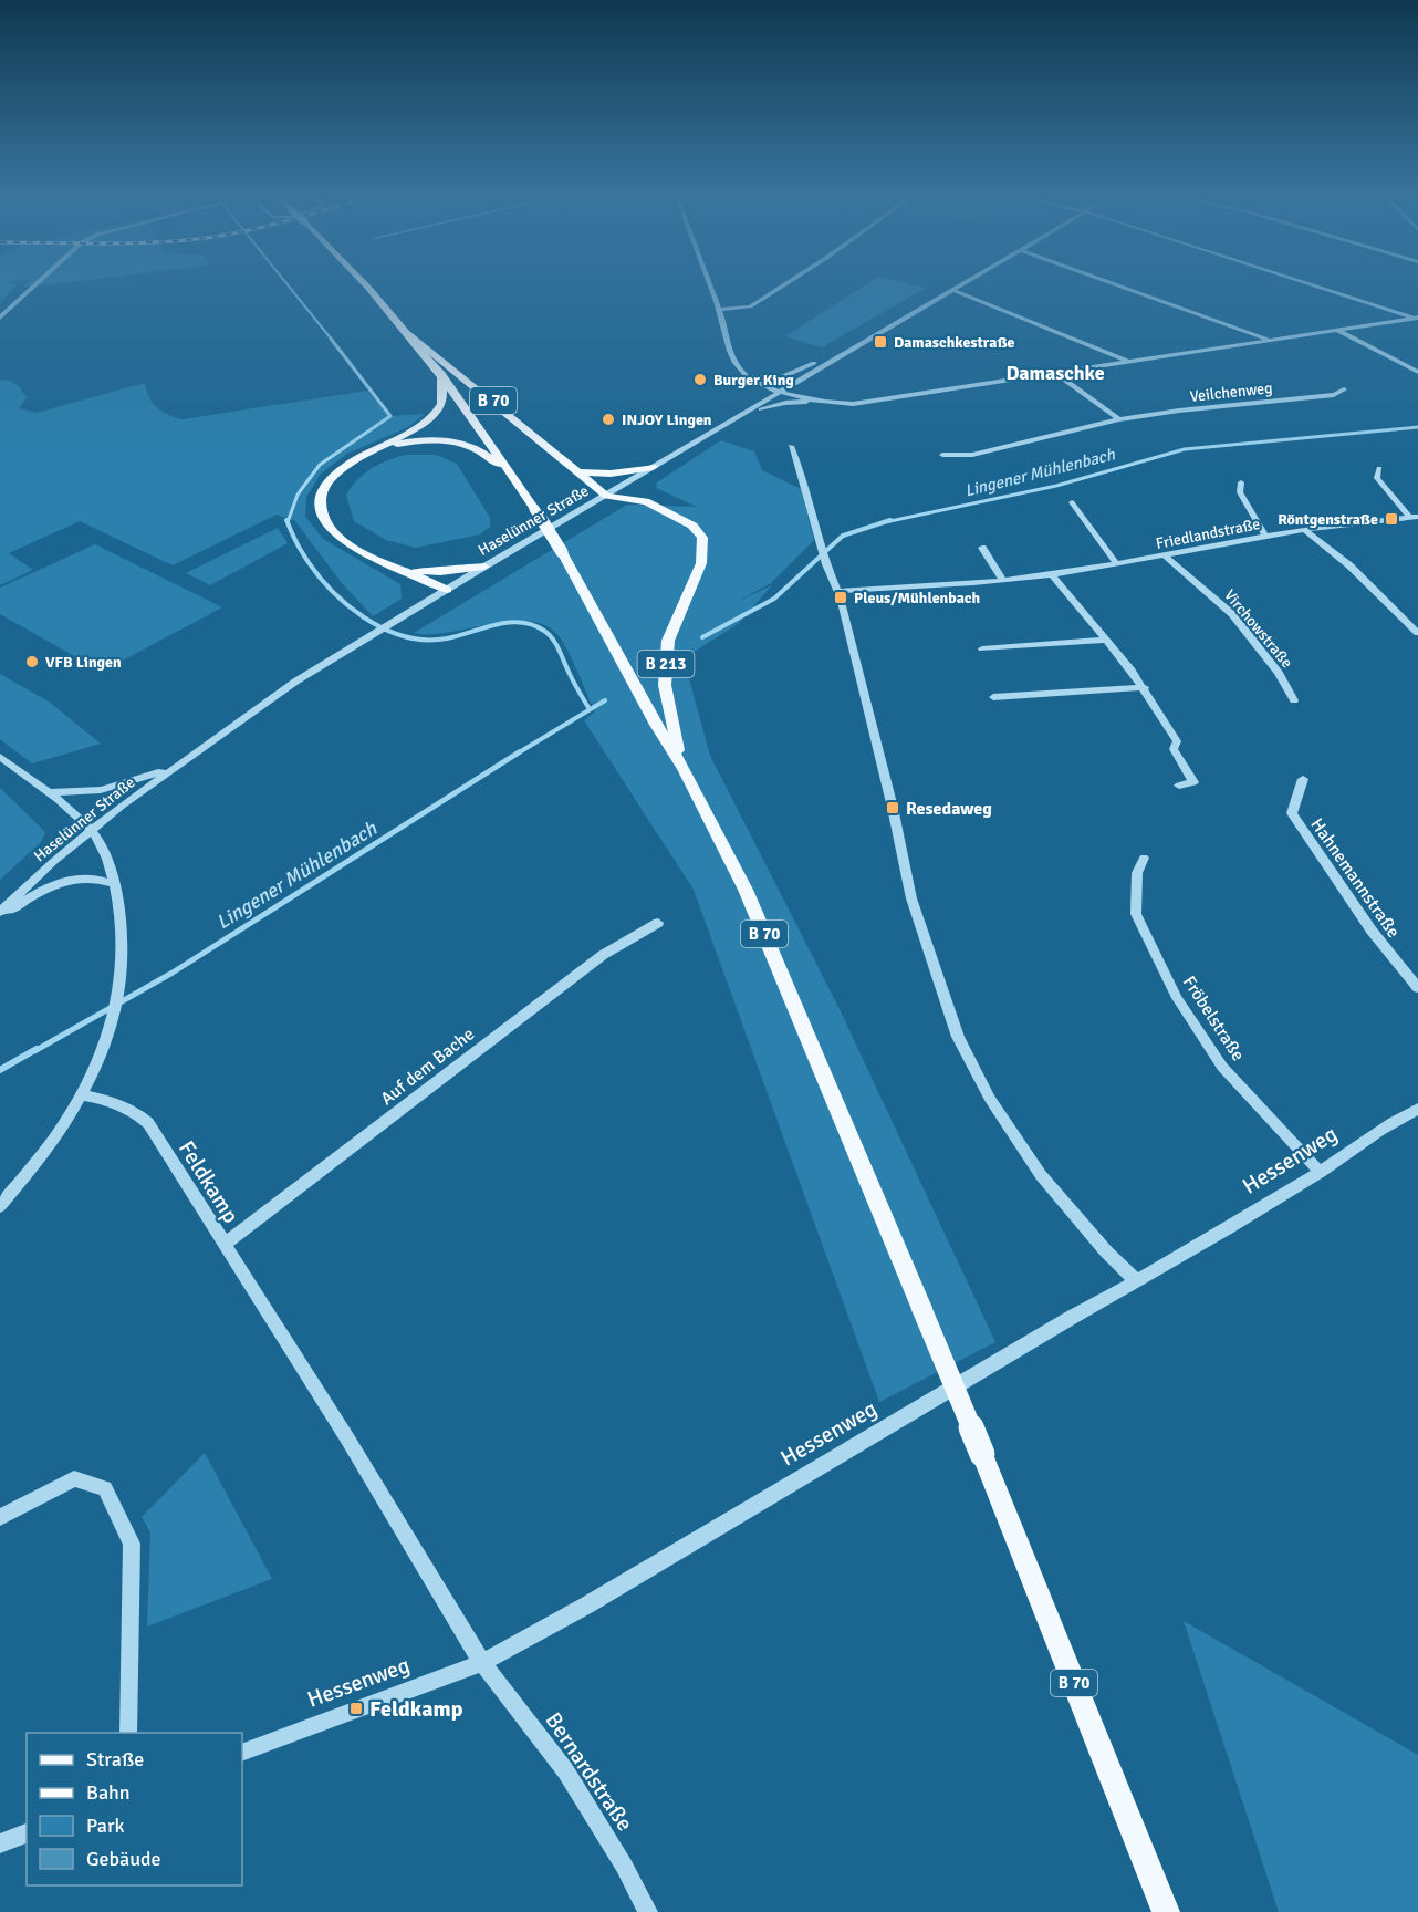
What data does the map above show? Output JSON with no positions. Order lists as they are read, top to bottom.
{
  "streets": {
    "main road": ["B 70", "B 213"],
    "street": [
      "Veilchenweg",
      "Haselünner Straße",
      "Friedlandstraße",
      "Virchowstraße",
      "Hahnemannstraße",
      "Fröbelstraße",
      "Auf dem Bache",
      "Hessenweg",
      "Feldkamp",
      "Bernardstraße"
    ]
  },
  "crossings": [
    ["B 70", "Haselünner Straße"],
    ["B 70", "B 213"],
    ["Friedlandstraße", "Virchowstraße"],
    ["Fröbelstraße", "Hessenweg"],
    ["Auf dem Bache", "Feldkamp"],
    ["Hessenweg", "Feldkamp"],
    ["Hessenweg", "Bernardstraße"],
    ["Feldkamp", "Bernardstraße"]
  ],
  "districts": ["Damaschke"],
  "water": ["Lingener Mühlenbach"],
  "places": {
    "transit": [
      "Damaschkestraße",
      "Röntgenstraße",
      "Pleus/Mühlenbach",
      "Resedaweg",
      "Feldkamp"
    ],
    "other": ["Burger King", "INJOY Lingen", "VFB Lingen"]
  },
  "legend": [
    "Straße",
    "Bahn",
    "Park",
    "Gebäude"
  ]
}
